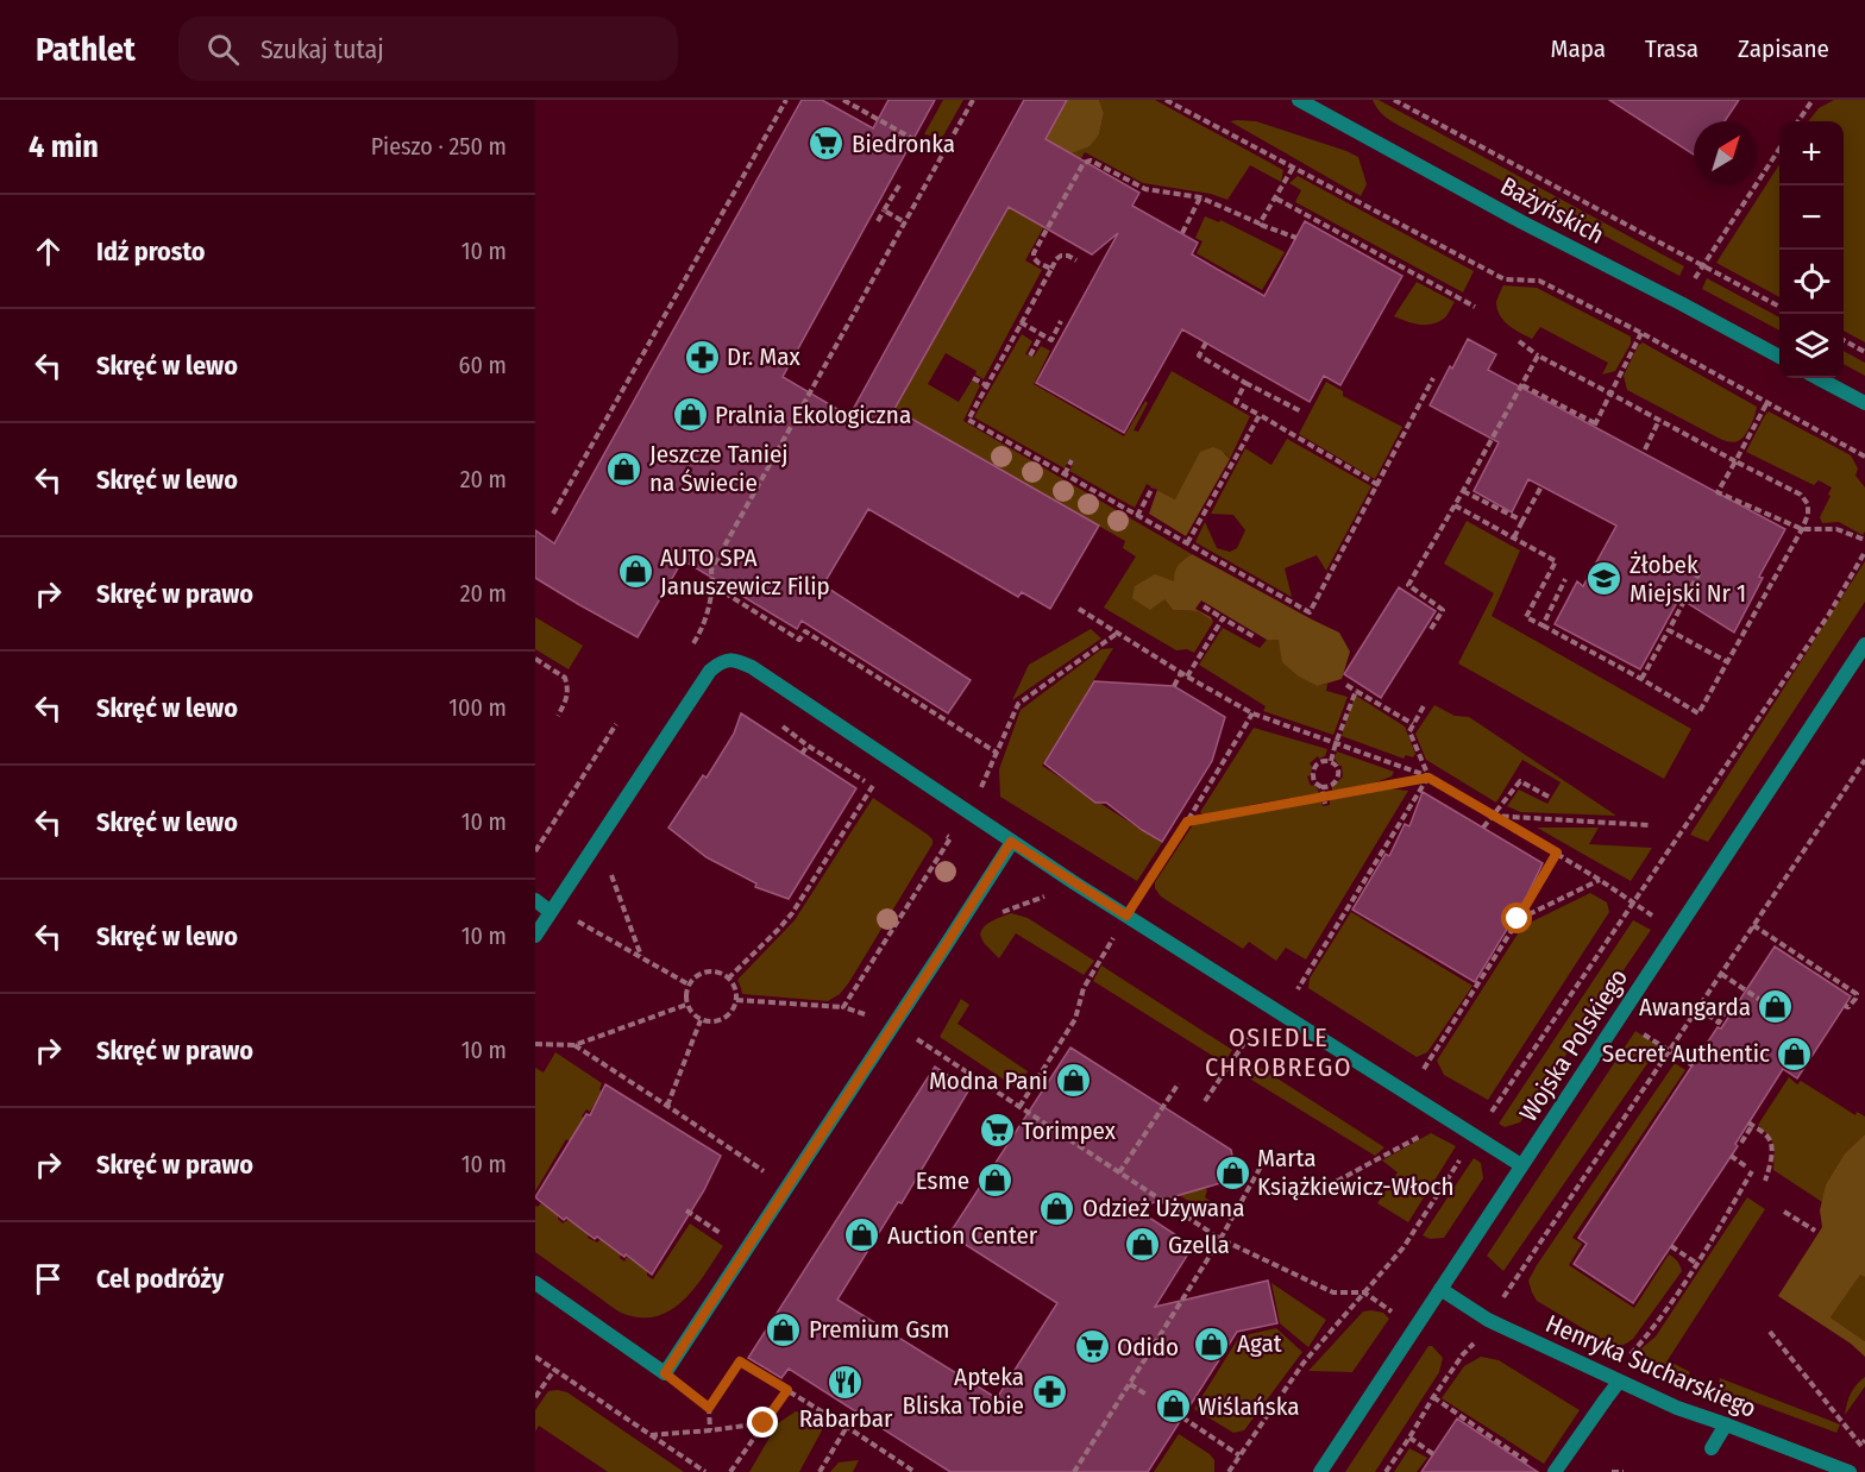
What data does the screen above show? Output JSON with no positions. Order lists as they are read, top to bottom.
{
  "streets": {
    "street": ["Bażyńskich", "Wojska Polskiego", "Henryka Sucharskiego"]
  },
  "crossings": [
    ["Wojska Polskiego", "Henryka Sucharskiego"]
  ],
  "districts": ["OSIEDLE CHROBREGO"],
  "places": {
    "supermarket": ["Biedronka", "Torimpex", "Odido"],
    "pharmacy": ["Dr. Max", "Apteka Bliska Tobie"],
    "shop": [
      "Pralnia Ekologiczna",
      "Jeszcze Taniej na Świecie",
      "AUTO SPA Januszewicz Filip",
      "Awangarda",
      "Secret Authentic",
      "Modna Pani",
      "Marta Książkiewicz-Włoch",
      "Esme",
      "Odzież Używana",
      "Auction Center",
      "Gzella",
      "Premium Gsm",
      "Agat",
      "Wiślańska"
    ],
    "school or university": ["Żłobek Miejski Nr 1"],
    "restaurant": ["Rabarbar"]
  },
  "north": "top right",
  "page": {
    "header": "Pathlet",
    "search": "Szukaj tutaj",
    "nav": ["Mapa", "Trasa", "Zapisane"],
    "heading": ["4 min", "Pieszo · 250 m"],
    "map_buttons": ["+", "−"],
    "list": [
      ["Idź prosto", "10 m"],
      ["Skręć w lewo", "60 m"],
      ["Skręć w lewo", "20 m"],
      ["Skręć w prawo", "20 m"],
      ["Skręć w lewo", "100 m"],
      ["Skręć w lewo", "10 m"],
      ["Skręć w lewo", "10 m"],
      ["Skręć w prawo", "10 m"],
      ["Skręć w prawo", "10 m"],
      "Cel podróży"
    ]
  }
}
